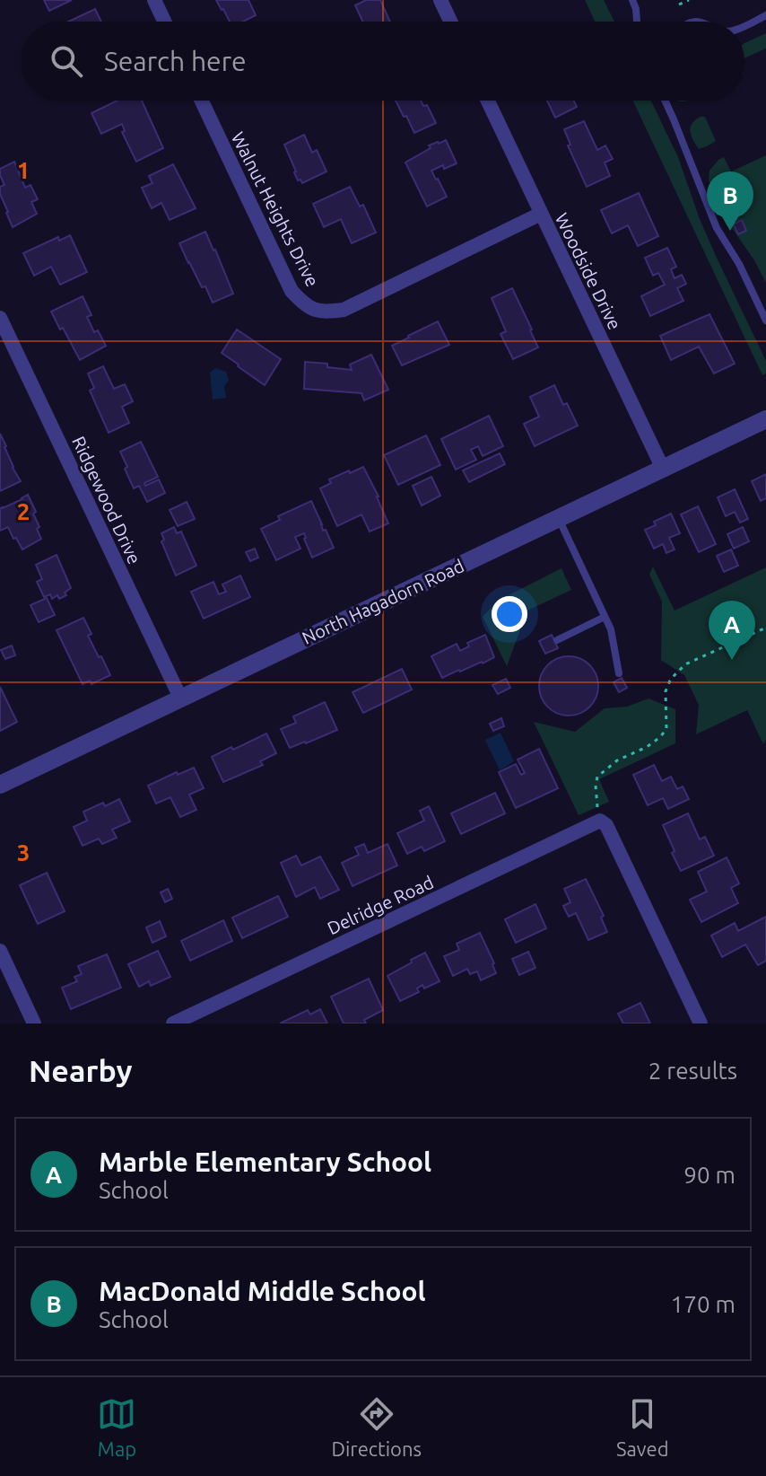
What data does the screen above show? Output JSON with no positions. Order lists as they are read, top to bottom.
{
  "streets": {
    "street": [
      "Walnut Heights Drive",
      "Woodside Drive",
      "Ridgewood Drive",
      "North Hagadorn Road",
      "Delridge Road"
    ]
  },
  "crossings": [
    ["Walnut Heights Drive", "Woodside Drive"],
    ["Woodside Drive", "North Hagadorn Road"],
    ["Ridgewood Drive", "North Hagadorn Road"]
  ],
  "page": {
    "search": "Search here",
    "pins": ["B", "A"],
    "heading": ["Nearby", "2 results"],
    "list": [
      {
        "mark": "A",
        "name": "Marble Elementary School",
        "note": "School",
        "value": "90 m"
      },
      {
        "mark": "B",
        "name": "MacDonald Middle School",
        "note": "School",
        "value": "170 m"
      }
    ],
    "nav": ["Map", "Directions", "Saved"]
  },
  "grid": {
    "rows": ["1", "2", "3"]
  }
}
